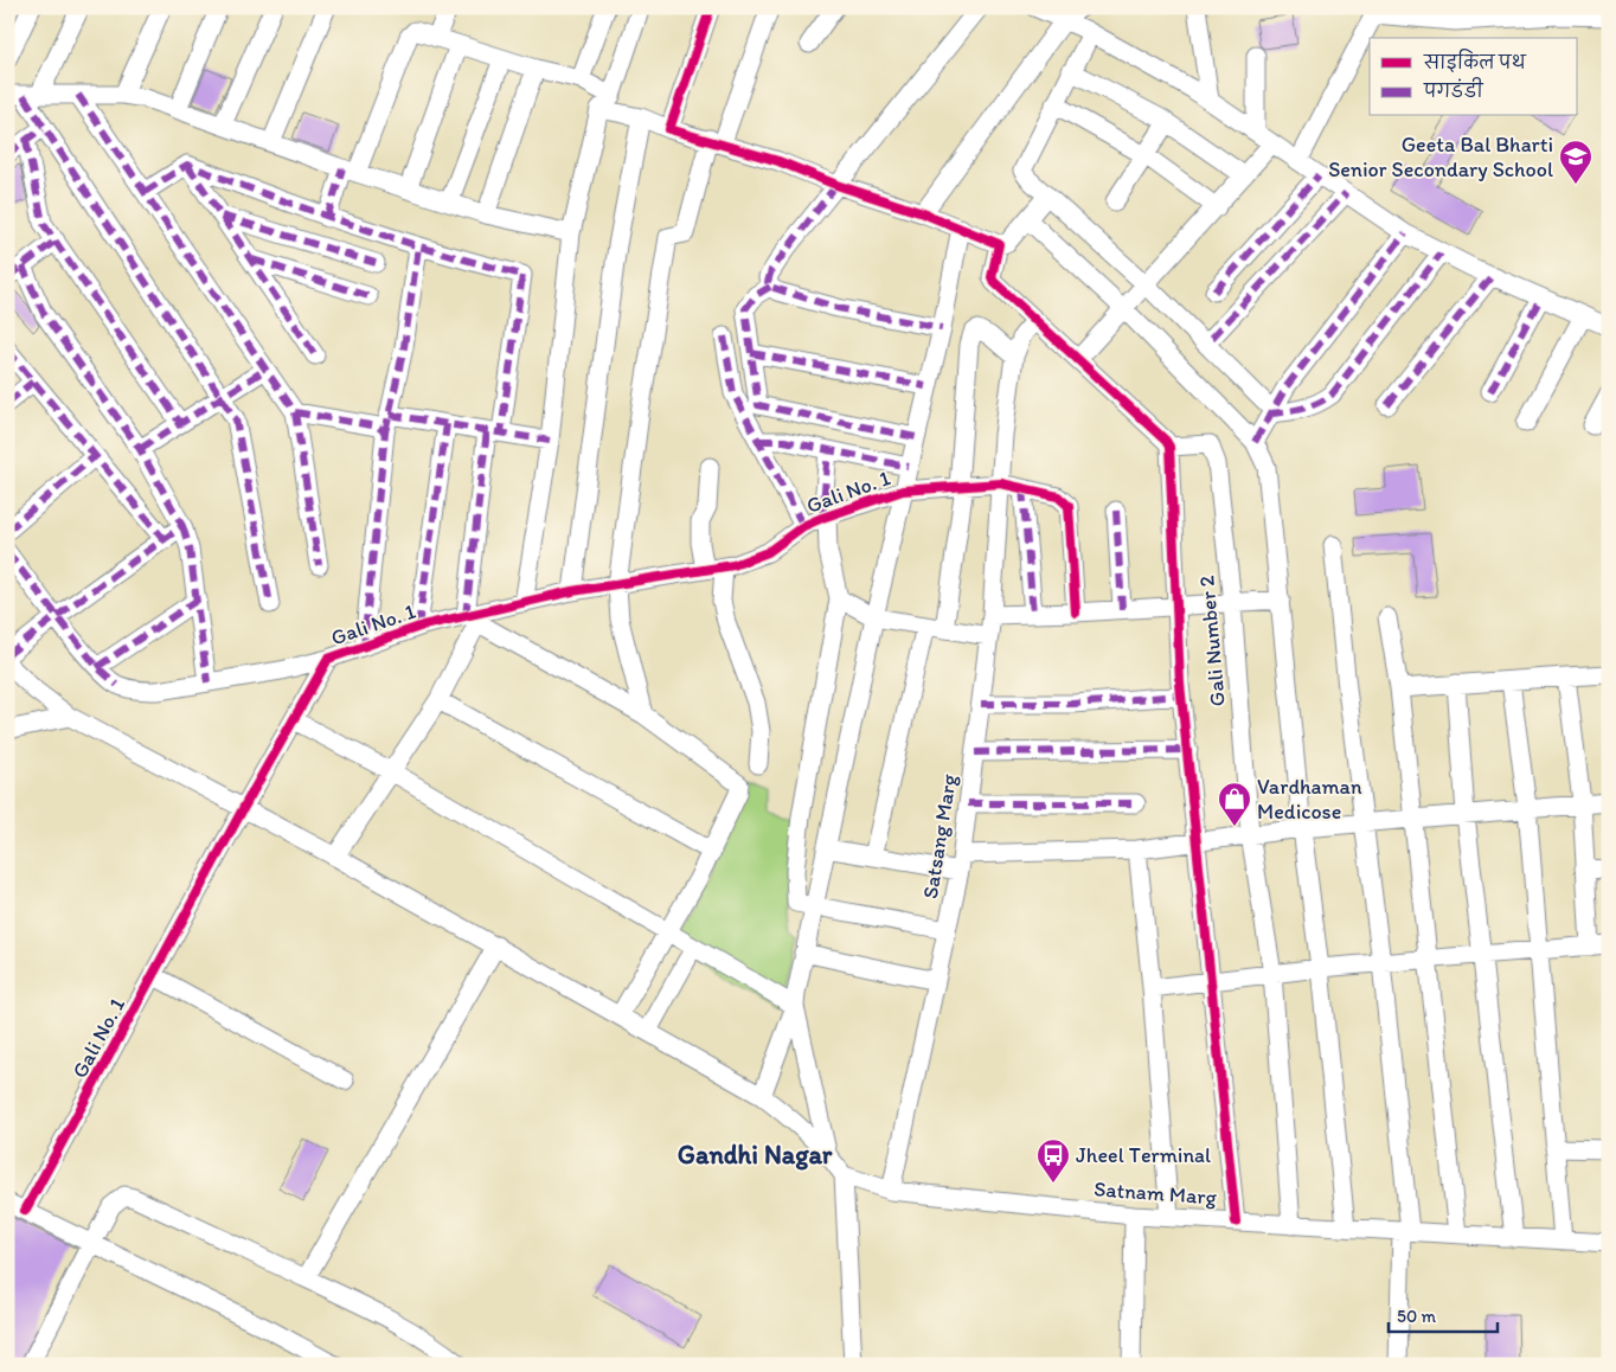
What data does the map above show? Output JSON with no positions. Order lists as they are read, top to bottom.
{
  "streets": {
    "street": [
      "Gali No. 1",
      "Gali Number 2",
      "Satsang Marg",
      "Satnam Marg"
    ]
  },
  "crossings": [
    ["Gali No. 1", "Satsang Marg"],
    ["Gali Number 2", "Satnam Marg"],
    ["Satsang Marg", "Satnam Marg"]
  ],
  "districts": ["Gandhi Nagar"],
  "places": {
    "school or university": ["Geeta Bal Bharti Senior Secondary School"],
    "shop": ["Vardhaman Medicose"],
    "bus stop": ["Jheel Terminal"]
  },
  "legend": ["साइकिल पथ", "पगडंडी"],
  "scale_bar": "50 m"
}
